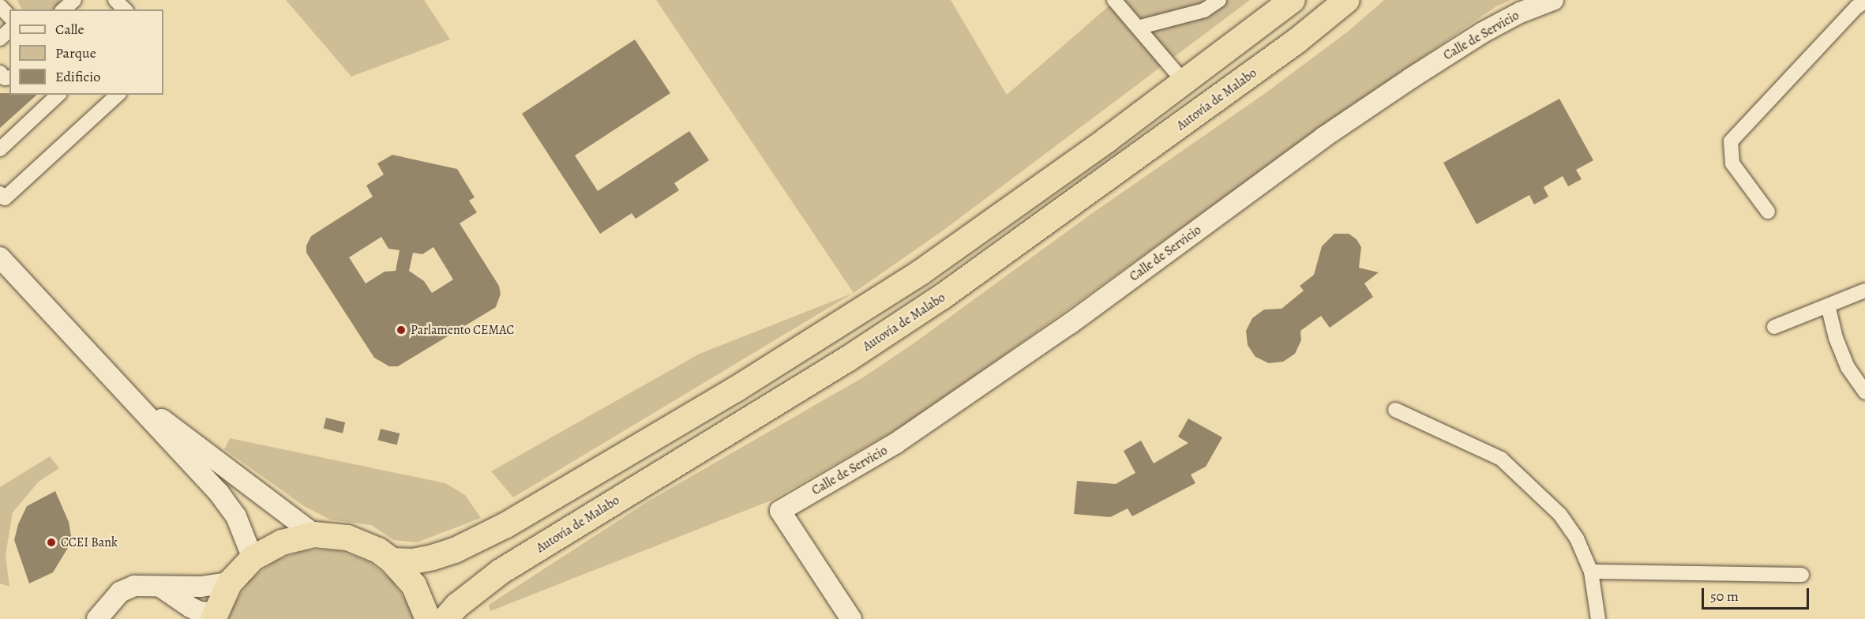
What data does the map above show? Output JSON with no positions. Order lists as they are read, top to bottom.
{
  "streets": {
    "highway": ["Autovía de Malabo"],
    "street": ["Calle de Servicio"]
  },
  "places": ["Parlamento CEMAC", "CCEI Bank"],
  "legend": ["Calle", "Parque", "Edificio"],
  "scale_bar": "50 m"
}
